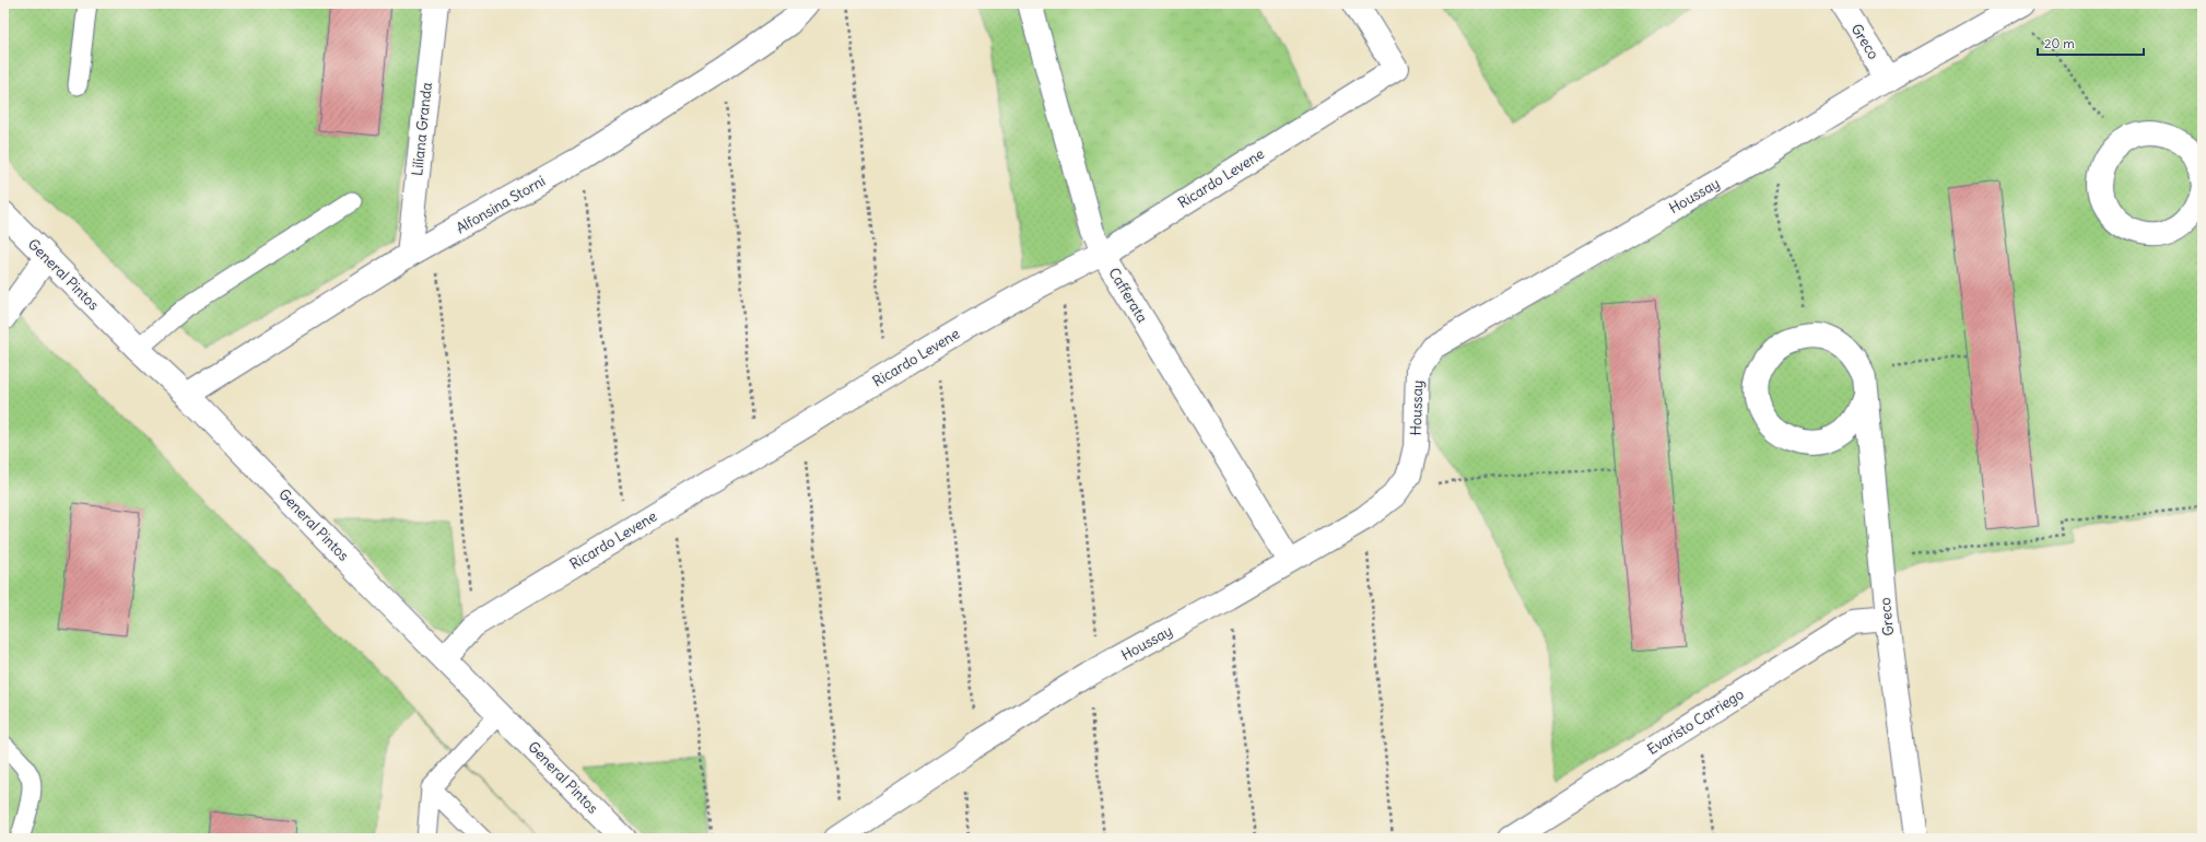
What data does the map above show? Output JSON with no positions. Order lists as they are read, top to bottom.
{
  "streets": {
    "street": [
      "Greco",
      "Liliana Granda",
      "Ricardo Levene",
      "Houssay",
      "Alfonsina Storni",
      "General Pintos",
      "Cafferata",
      "Evaristo Carriego"
    ]
  },
  "crossings": [
    ["Greco", "Houssay"],
    ["Greco", "Evaristo Carriego"],
    ["Liliana Granda", "Alfonsina Storni"],
    ["Ricardo Levene", "General Pintos"],
    ["Ricardo Levene", "Cafferata"],
    ["Houssay", "Cafferata"],
    ["Alfonsina Storni", "General Pintos"]
  ],
  "scale_bar": "20 m"
}
